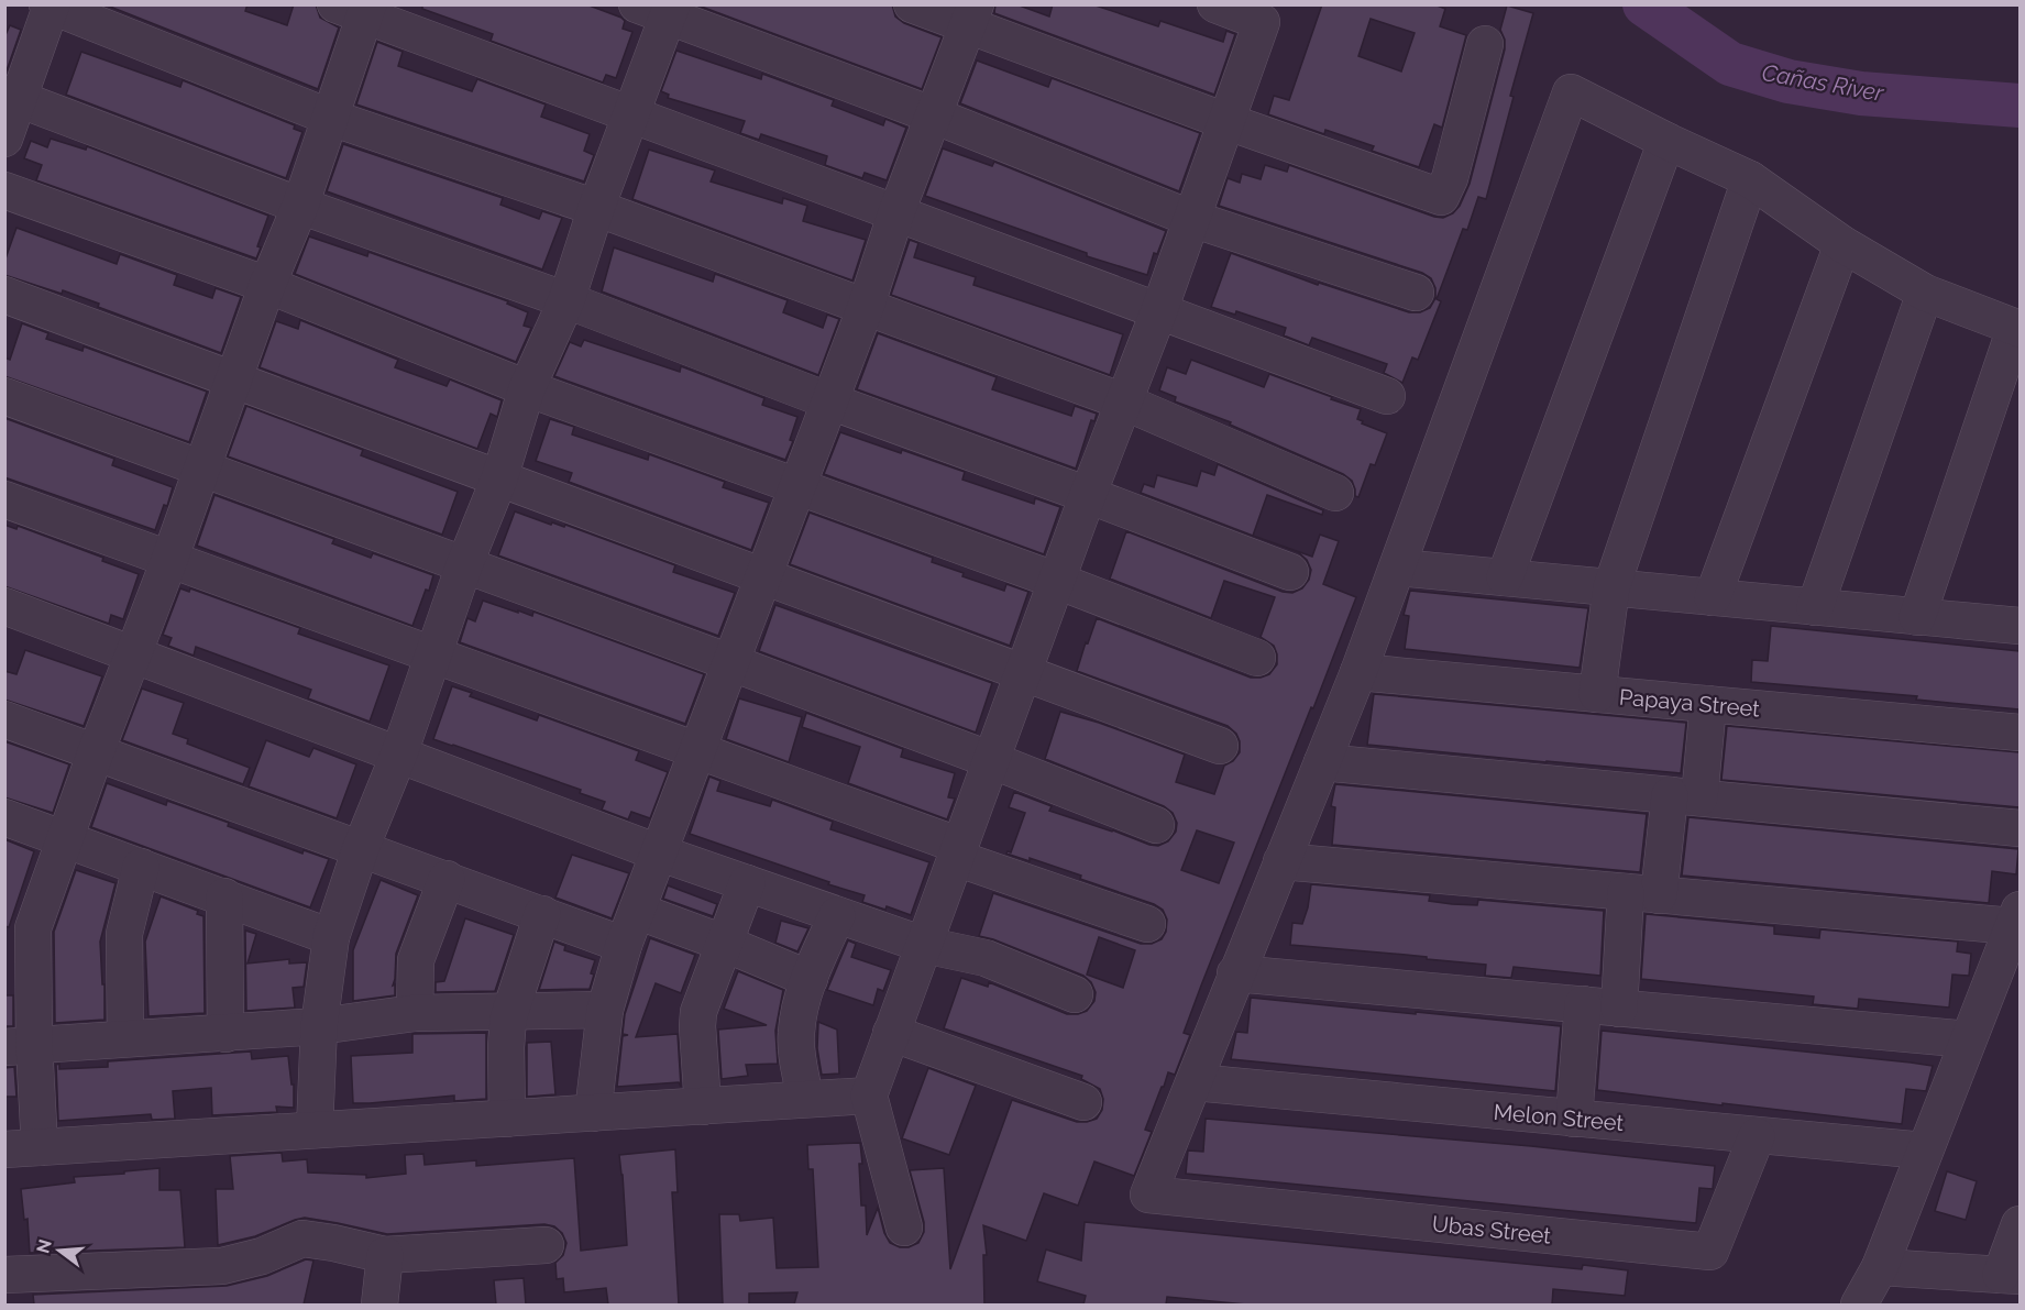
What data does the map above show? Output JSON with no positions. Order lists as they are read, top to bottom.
{
  "streets": {
    "street": ["Papaya Street", "Melon Street", "Ubas Street"]
  },
  "crossings": [
    ["Melon Street", "Ubas Street"]
  ],
  "water": ["Cañas River"],
  "north": "left"
}
